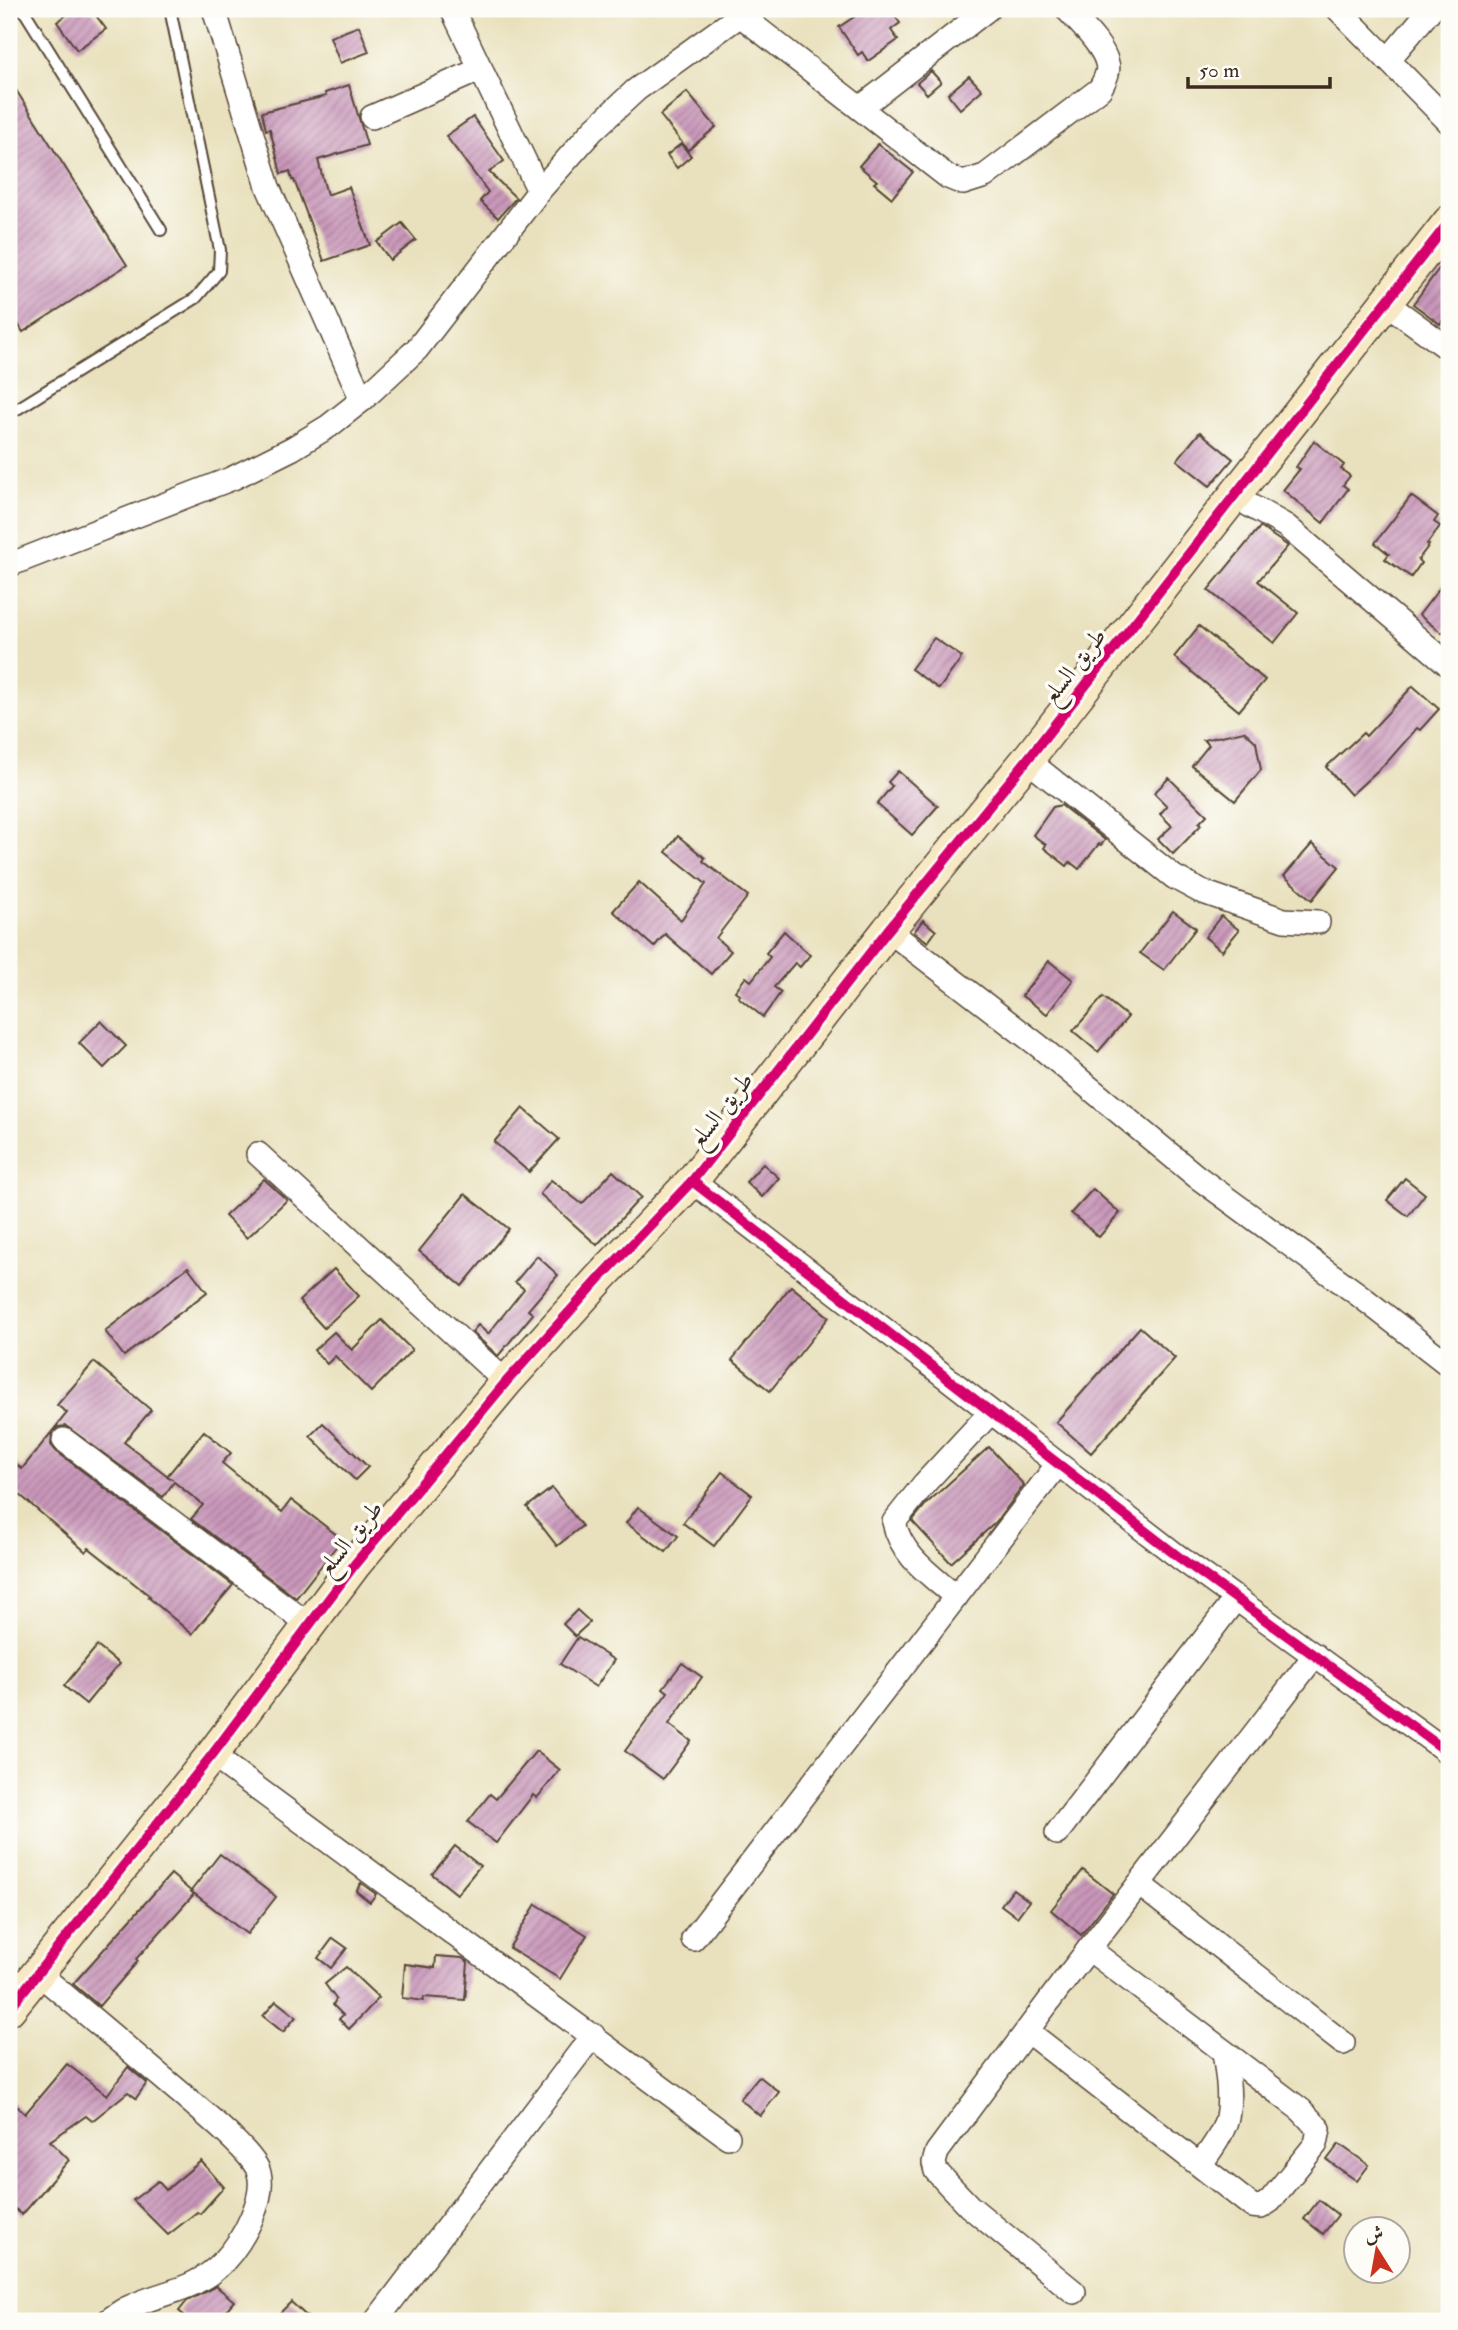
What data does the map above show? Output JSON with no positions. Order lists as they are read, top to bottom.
{
  "streets": {
    "street": ["طريق السلع"]
  },
  "scale_bar": "50 m",
  "north": "top"
}
